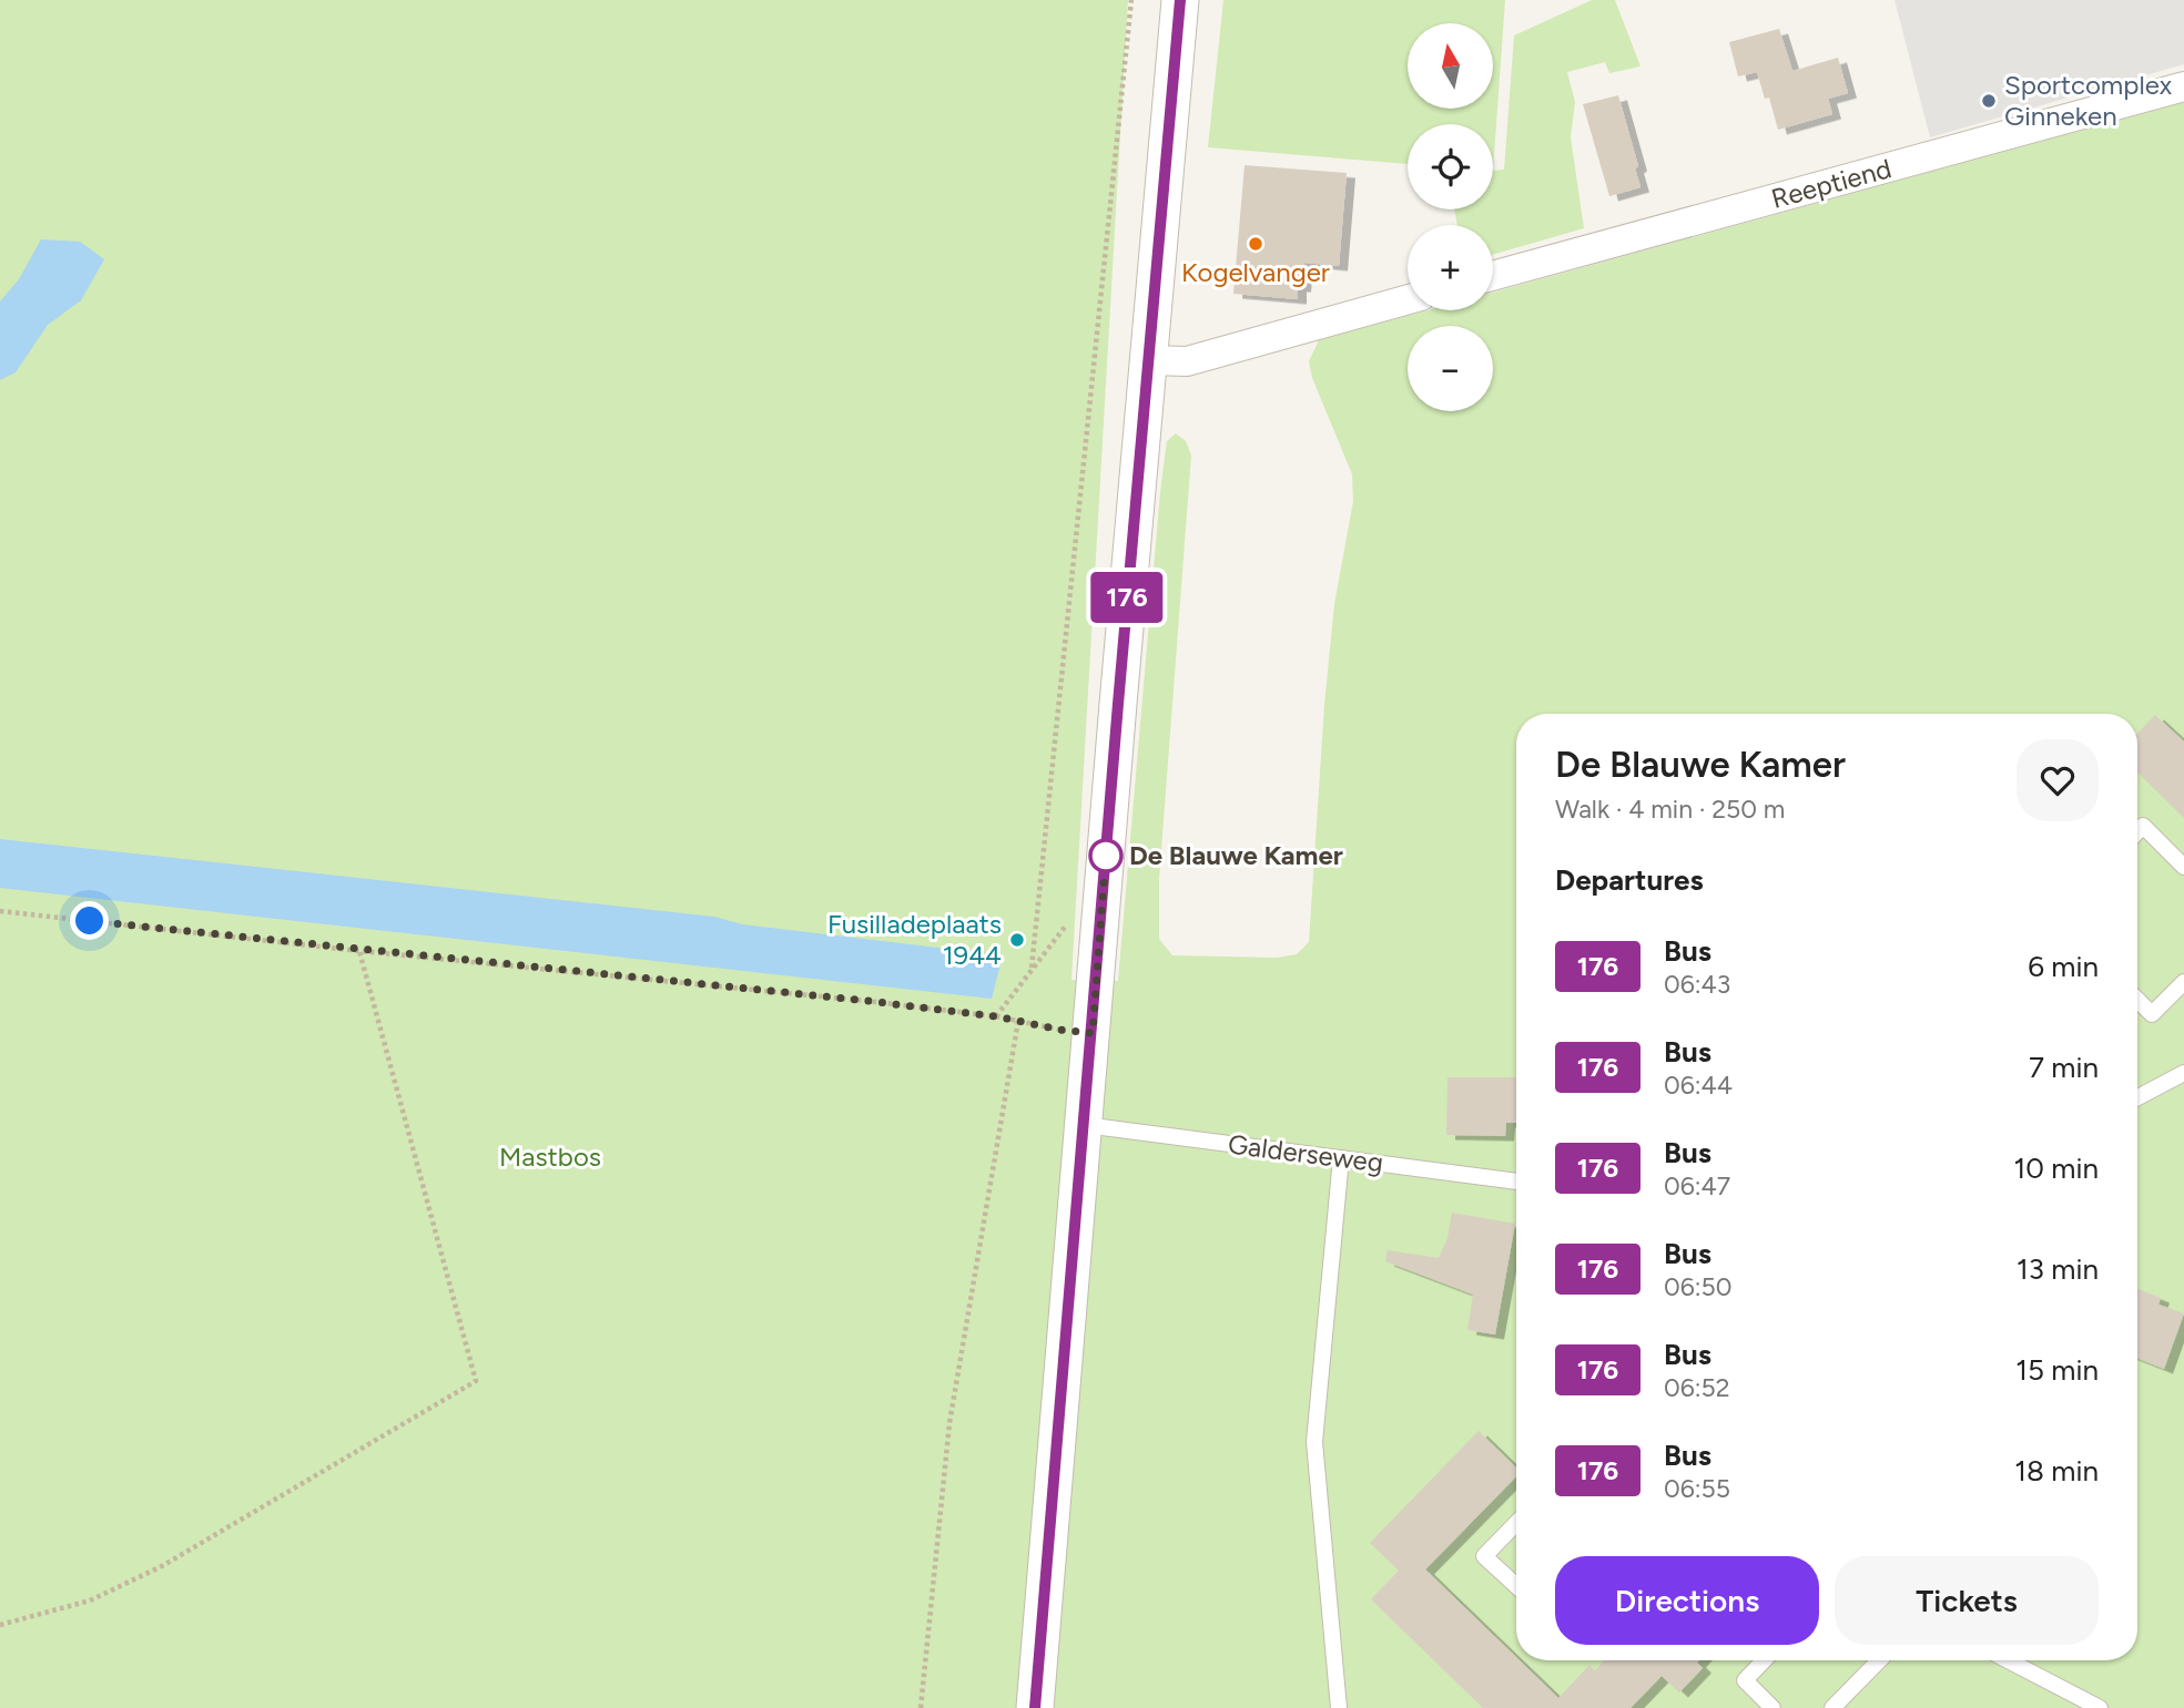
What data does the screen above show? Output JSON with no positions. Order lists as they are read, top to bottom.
{
  "streets": {
    "street": ["Reeptiend"],
    "lane": ["Galderseweg"]
  },
  "parks": ["Mastbos"],
  "places": [
    "Sportcomplex Ginneken",
    "Kogelvanger",
    "De Blauwe Kamer",
    "Fusilladeplaats 1944"
  ],
  "lines": ["bus line 176"],
  "north": "top",
  "page": {
    "on_map": "176",
    "map_buttons": ["+", "−"],
    "heading": [
      ["De Blauwe Kamer", "Walk · 4 min · 250 m"],
      "Departures"
    ],
    "list": [
      {
        "mark": "176",
        "name": "Bus",
        "note": "06:43",
        "value": "6 min"
      },
      {
        "mark": "176",
        "name": "Bus",
        "note": "06:44",
        "value": "7 min"
      },
      {
        "mark": "176",
        "name": "Bus",
        "note": "06:47",
        "value": "10 min"
      },
      {
        "mark": "176",
        "name": "Bus",
        "note": "06:50",
        "value": "13 min"
      },
      {
        "mark": "176",
        "name": "Bus",
        "note": "06:52",
        "value": "15 min"
      },
      {
        "mark": "176",
        "name": "Bus",
        "note": "06:55",
        "value": "18 min"
      }
    ],
    "buttons": ["Directions", "Tickets"]
  }
}
